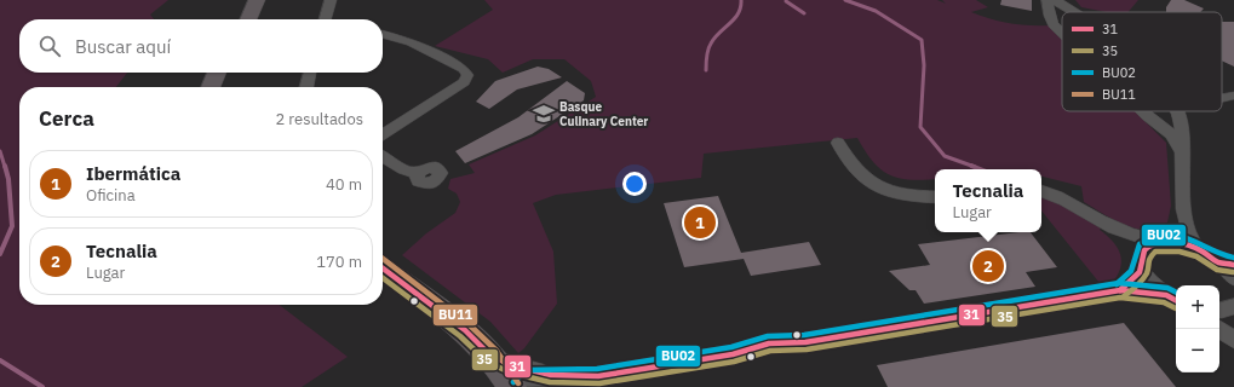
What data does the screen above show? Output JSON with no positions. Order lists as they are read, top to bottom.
{
  "places": {
    "school or university": ["Basque Culinary Center"]
  },
  "lines": [
    "transit line BU02",
    "transit line 31",
    "transit line 35",
    "transit line BU11"
  ],
  "legend": [
    "31",
    "35",
    "BU02",
    "BU11"
  ],
  "page": {
    "search": "Buscar aquí",
    "heading": ["Cerca", "2 resultados"],
    "list": [
      {
        "mark": "1",
        "name": "Ibermática",
        "note": "Oficina",
        "value": "40 m"
      },
      {
        "mark": "2",
        "name": "Tecnalia",
        "note": "Lugar",
        "value": "170 m"
      }
    ],
    "popup": ["Tecnalia", "Lugar"],
    "pins": ["1", "2"],
    "map_buttons": ["+", "−"]
  }
}
